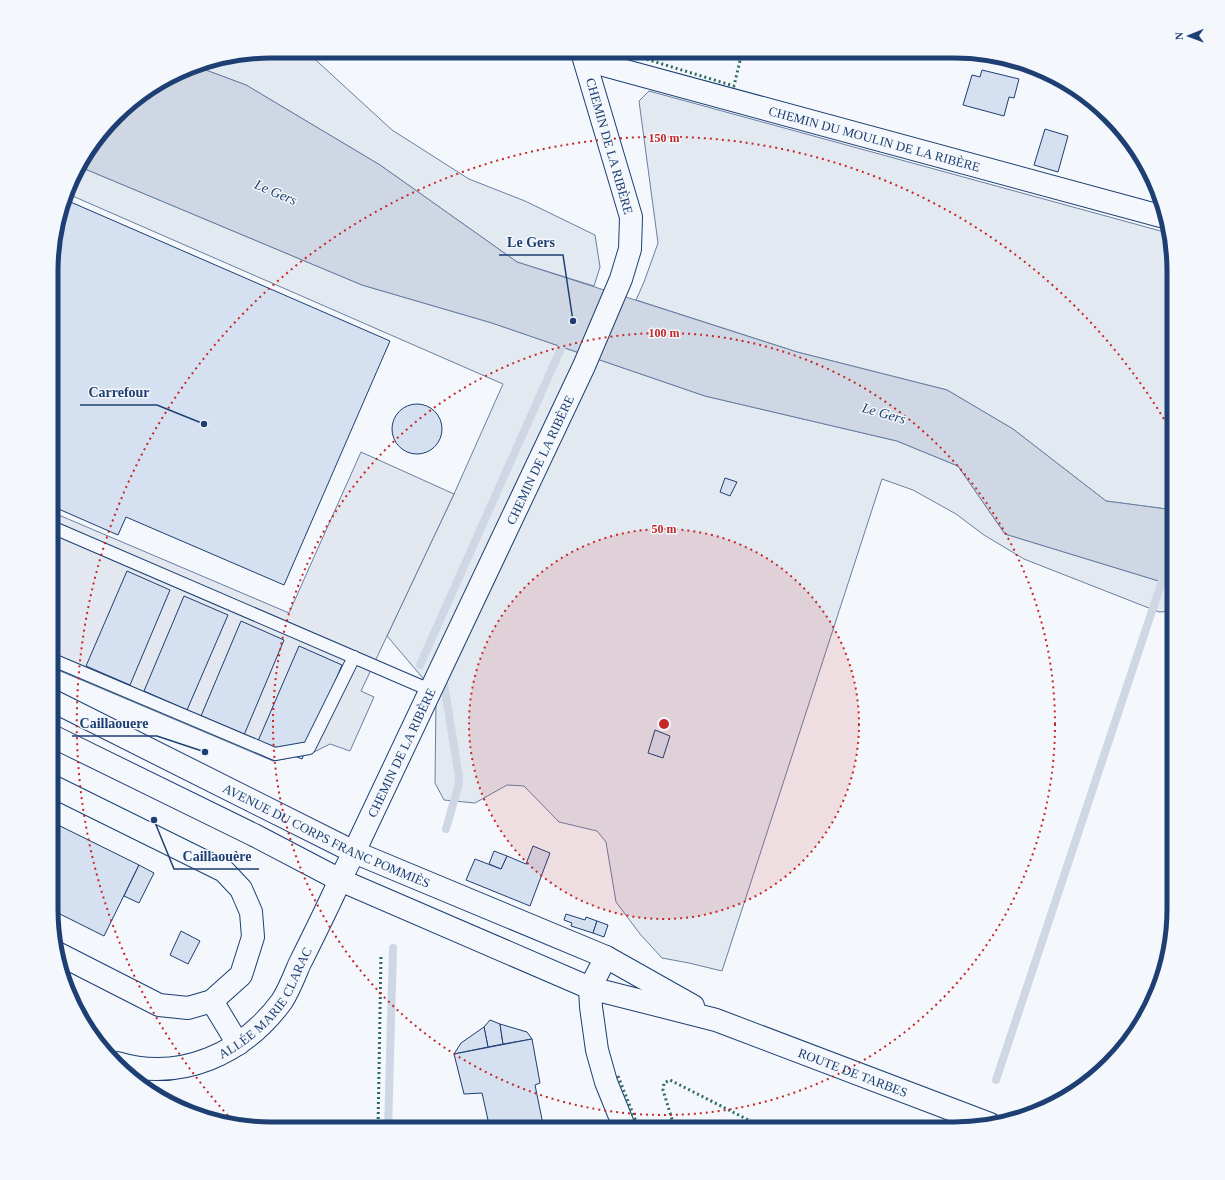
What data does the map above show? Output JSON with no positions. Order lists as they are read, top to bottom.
{
  "streets": {
    "street": [
      "CHEMIN DU MOULIN DE LA RIBÈRE",
      "CHEMIN DE LA RIBÈRE",
      "AVENUE DU CORPS FRANC POMMIÈS",
      "ALLÉE MARIE CLARAC",
      "ROUTE DE TARBES"
    ]
  },
  "crossings": [
    ["CHEMIN DE LA RIBÈRE", "AVENUE DU CORPS FRANC POMMIÈS"],
    ["CHEMIN DE LA RIBÈRE", "ALLÉE MARIE CLARAC"],
    ["AVENUE DU CORPS FRANC POMMIÈS", "ALLÉE MARIE CLARAC"],
    ["AVENUE DU CORPS FRANC POMMIÈS", "ROUTE DE TARBES"]
  ],
  "water": ["Le Gers"],
  "places": [
    "Le Gers",
    "Carrefour",
    "Caillaouere",
    "Caillaouère"
  ],
  "north": "left",
  "rings": ["150 m", "100 m", "50 m"]
}
